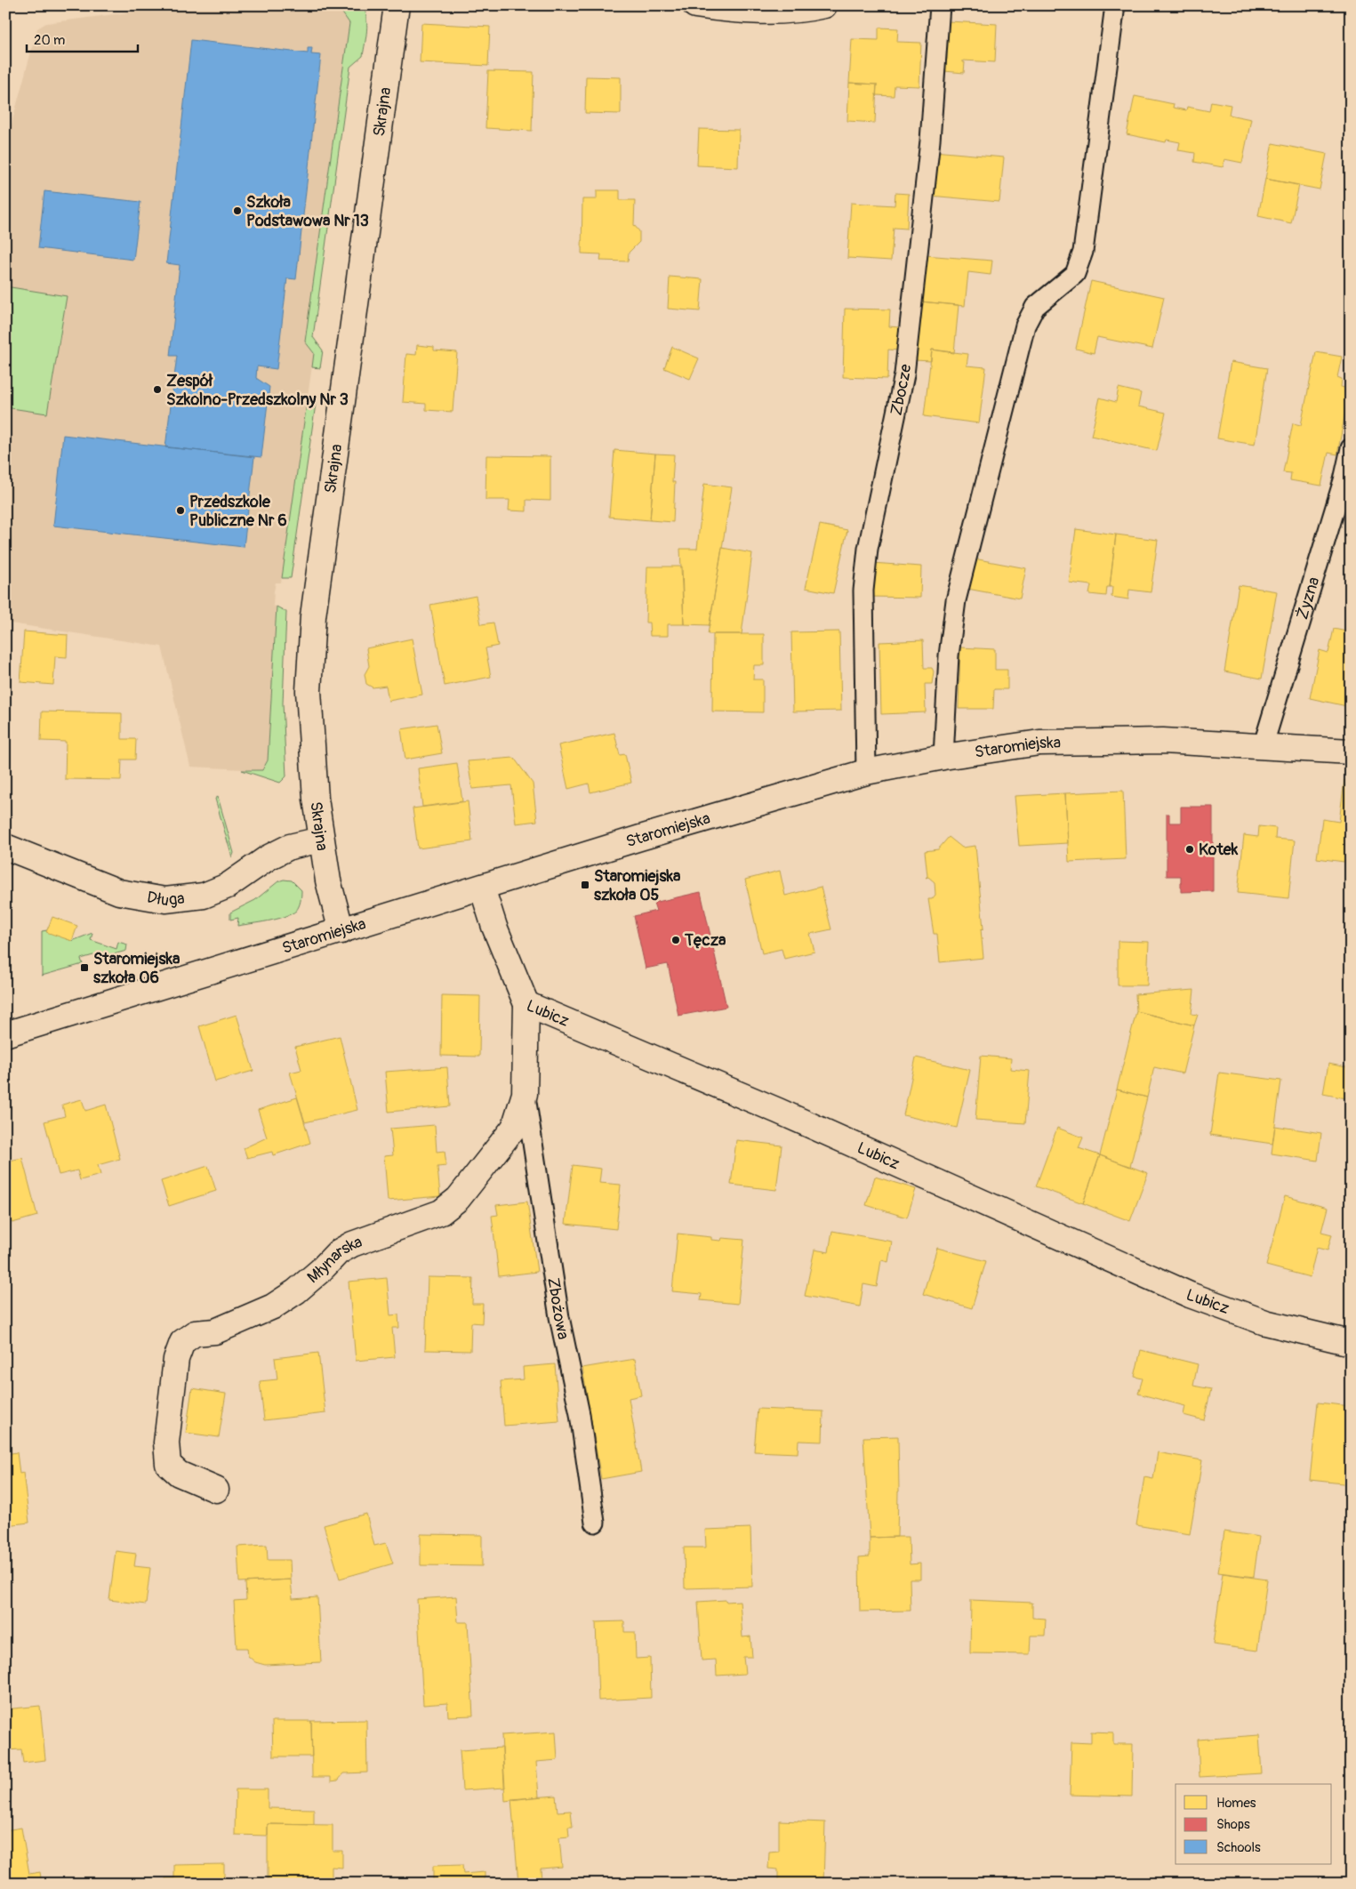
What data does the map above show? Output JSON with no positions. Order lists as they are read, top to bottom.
{
  "streets": {
    "street": [
      "Skrajna",
      "Staromiejska",
      "Długa",
      "Lubicz",
      "Młynarska"
    ],
    "lane": ["Zbocze", "Żyzna", "Zbożowa"]
  },
  "crossings": [
    ["Skrajna", "Staromiejska"],
    ["Skrajna", "Długa"],
    ["Zbocze", "Staromiejska"],
    ["Żyzna", "Staromiejska"],
    ["Staromiejska", "Lubicz"],
    ["Lubicz", "Młynarska"],
    ["Młynarska", "Zbożowa"]
  ],
  "places": {
    "other": [
      "Szkoła Podstawowa Nr 13",
      "Zespół Szkolno-Przedszkolny Nr 3",
      "Przedszkole Publiczne Nr 6",
      "Kotek",
      "Tęcza"
    ],
    "transit": ["Staromiejska szkoła 05", "Staromiejska szkoła 06"]
  },
  "legend": ["Homes", "Shops", "Schools"],
  "scale_bar": "20 m"
}
